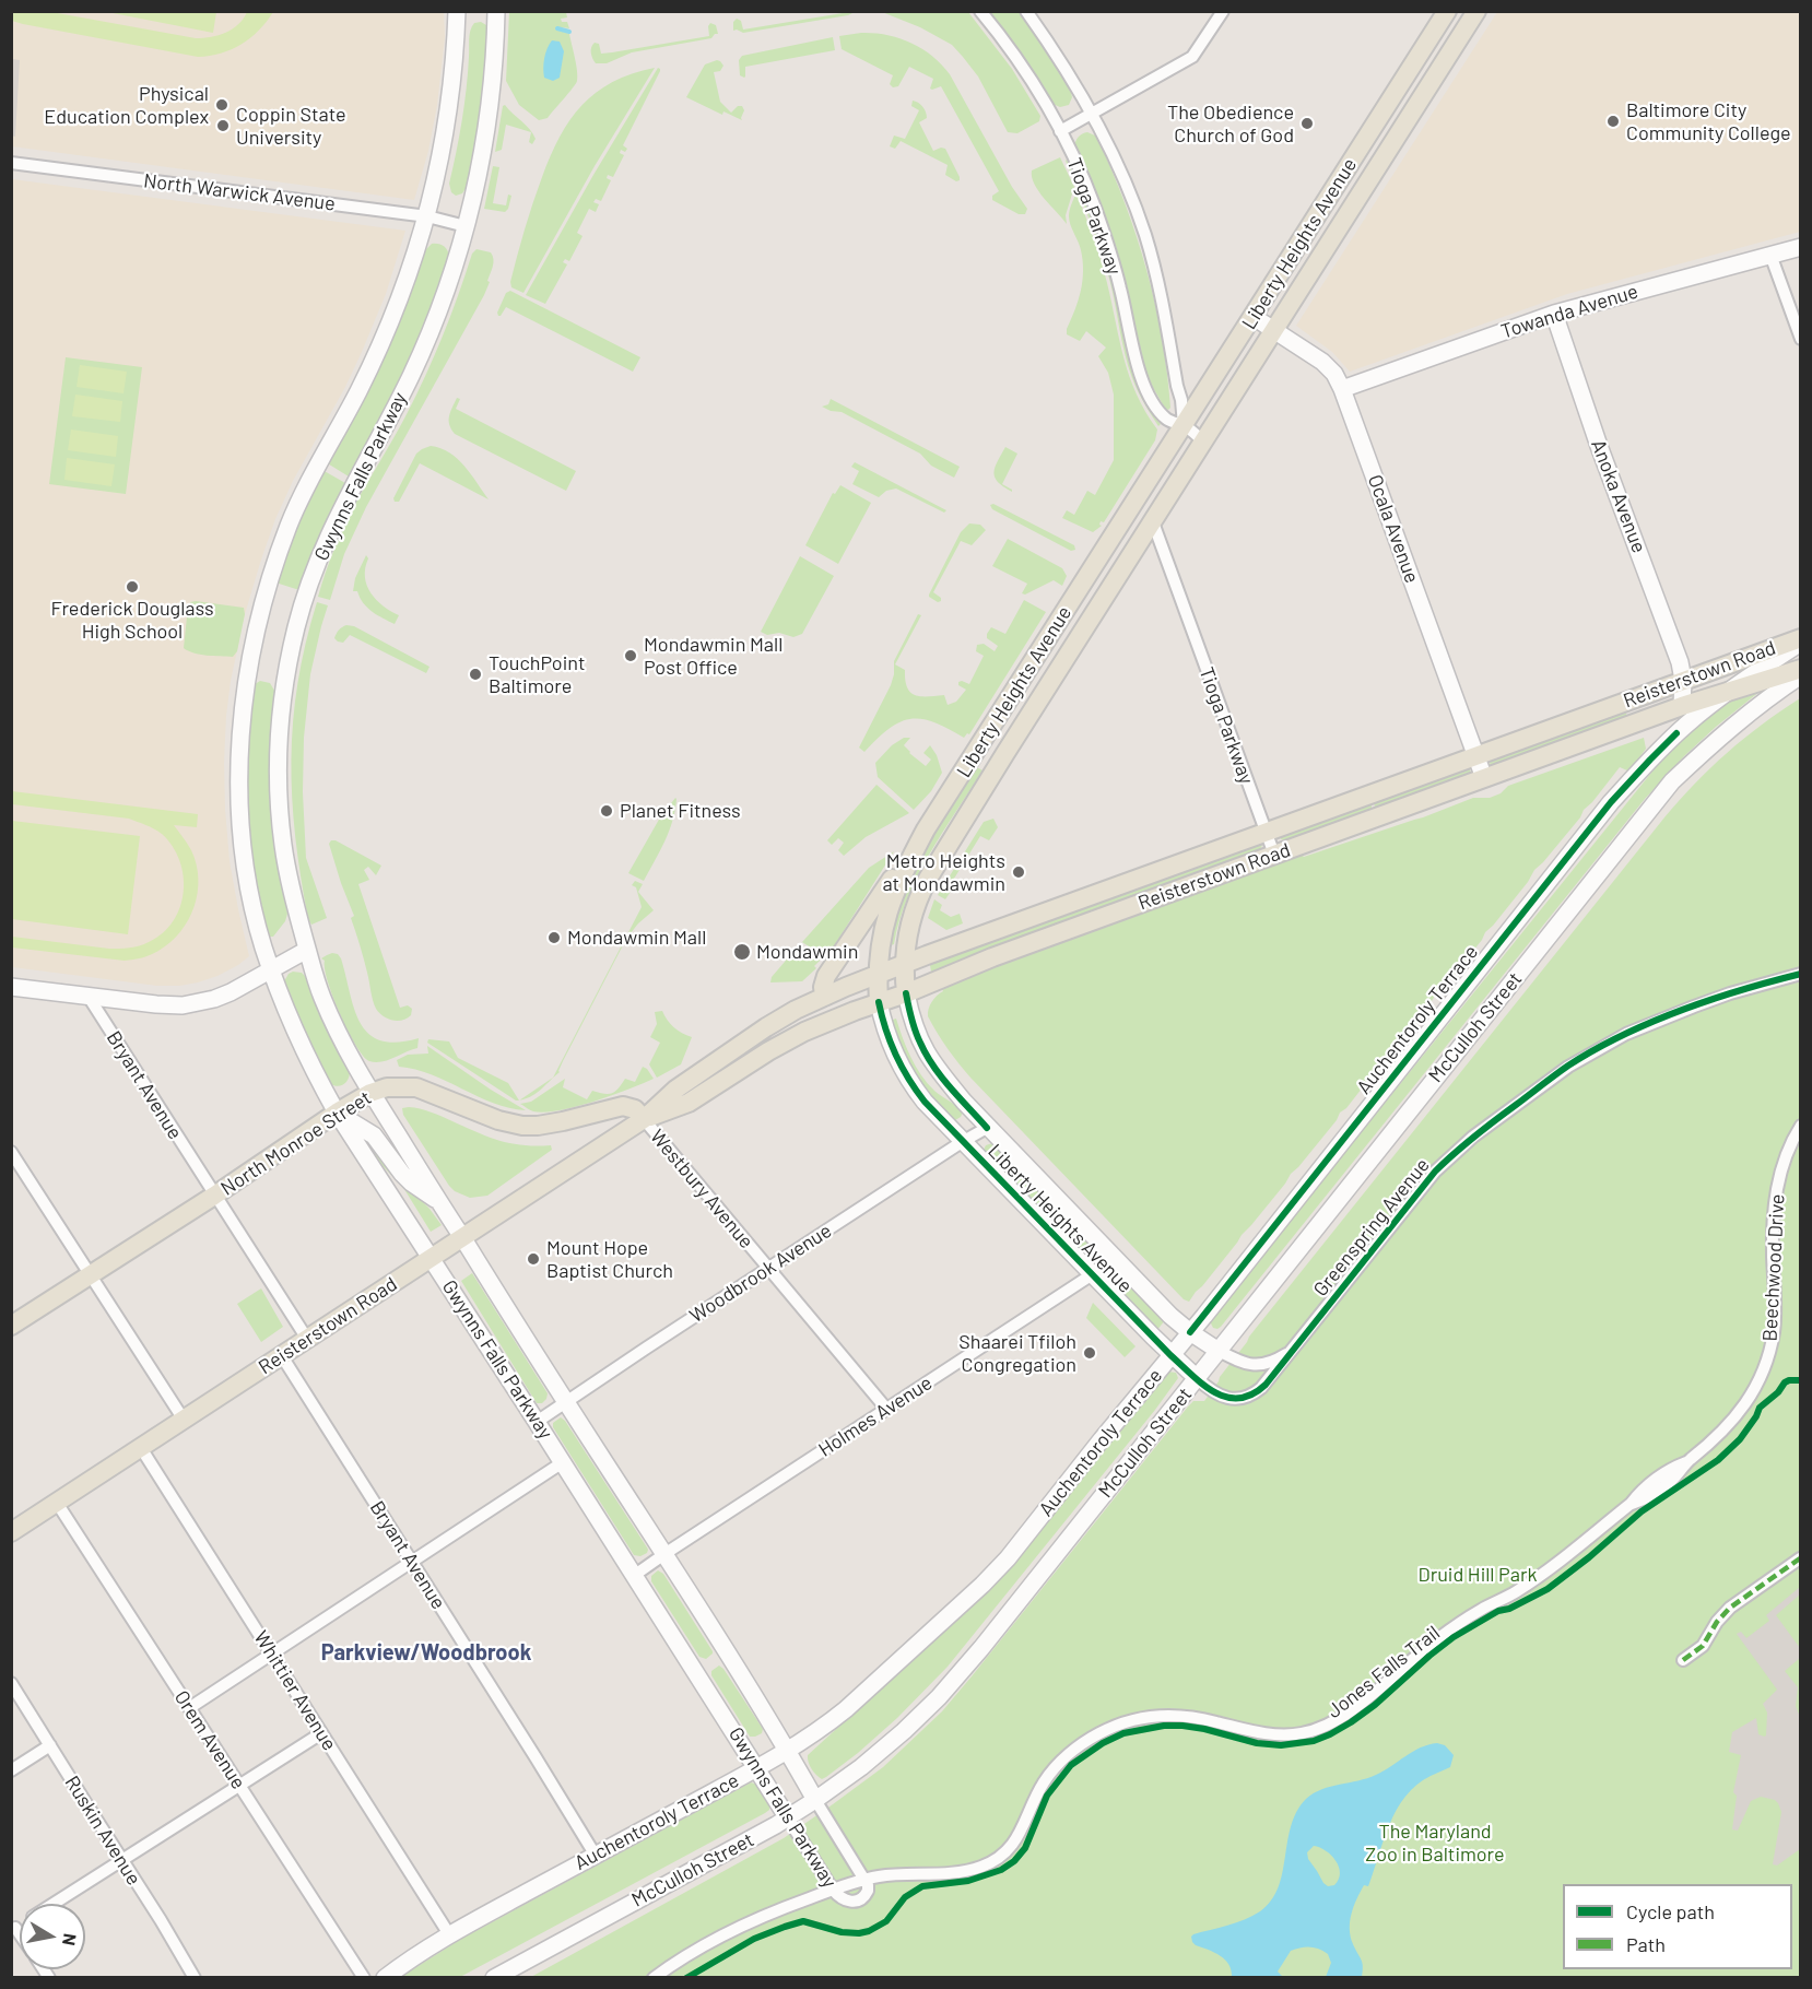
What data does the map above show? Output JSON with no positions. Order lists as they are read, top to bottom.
{
  "streets": {
    "main road": [
      "Liberty Heights Avenue",
      "Towanda Avenue",
      "Gwynns Falls Parkway",
      "Anoka Avenue",
      "Ocala Avenue",
      "Reisterstown Road",
      "Auchentoroly Terrace",
      "McCulloh Street",
      "North Monroe Street"
    ],
    "street": [
      "North Warwick Avenue",
      "Tioga Parkway",
      "Bryant Avenue",
      "Westbury Avenue",
      "Greenspring Avenue",
      "Beechwood Drive",
      "Woodbrook Avenue",
      "Holmes Avenue",
      "Whittier Avenue",
      "Orem Avenue",
      "Ruskin Avenue"
    ],
    "cycle path": ["Jones Falls Trail"]
  },
  "crossings": [
    ["North Warwick Avenue", "Gwynns Falls Parkway"],
    ["Tioga Parkway", "Liberty Heights Avenue"],
    ["Tioga Parkway", "Reisterstown Road"],
    ["Liberty Heights Avenue", "Ocala Avenue"],
    ["Liberty Heights Avenue", "Reisterstown Road"],
    ["Liberty Heights Avenue", "Auchentoroly Terrace"],
    ["Liberty Heights Avenue", "McCulloh Street"],
    ["Liberty Heights Avenue", "Greenspring Avenue"],
    ["Liberty Heights Avenue", "Woodbrook Avenue"],
    ["Liberty Heights Avenue", "Holmes Avenue"],
    ["Towanda Avenue", "Anoka Avenue"],
    ["Towanda Avenue", "Ocala Avenue"],
    ["Gwynns Falls Parkway", "Reisterstown Road"],
    ["Gwynns Falls Parkway", "Auchentoroly Terrace"],
    ["Gwynns Falls Parkway", "McCulloh Street"],
    ["Gwynns Falls Parkway", "North Monroe Street"],
    ["Gwynns Falls Parkway", "Beechwood Drive"],
    ["Gwynns Falls Parkway", "Woodbrook Avenue"],
    ["Gwynns Falls Parkway", "Holmes Avenue"],
    ["Anoka Avenue", "Reisterstown Road"],
    ["Ocala Avenue", "Reisterstown Road"],
    ["Reisterstown Road", "Auchentoroly Terrace"],
    ["Reisterstown Road", "Bryant Avenue"],
    ["Reisterstown Road", "North Monroe Street"],
    ["Reisterstown Road", "Westbury Avenue"],
    ["Reisterstown Road", "Whittier Avenue"],
    ["Reisterstown Road", "Orem Avenue"],
    ["Auchentoroly Terrace", "Bryant Avenue"],
    ["Auchentoroly Terrace", "Whittier Avenue"],
    ["McCulloh Street", "Greenspring Avenue"],
    ["Bryant Avenue", "North Monroe Street"],
    ["North Monroe Street", "Westbury Avenue"],
    ["Westbury Avenue", "Woodbrook Avenue"],
    ["Westbury Avenue", "Holmes Avenue"]
  ],
  "districts": ["Parkview/Woodbrook"],
  "parks": ["Druid Hill Park", "The Maryland Zoo in Baltimore"],
  "places": [
    "Physical Education Complex",
    "Baltimore City Community College",
    "The Obedience Church of God",
    "Coppin State University",
    "Frederick Douglass High School",
    "Mondawmin Mall Post Office",
    "TouchPoint Baltimore",
    "Planet Fitness",
    "Metro Heights at Mondawmin",
    "Mondawmin Mall",
    "Mondawmin",
    "Mount Hope Baptist Church",
    "Shaarei Tfiloh Congregation"
  ],
  "legend": ["Cycle path", "Path"],
  "north": "right"
}
